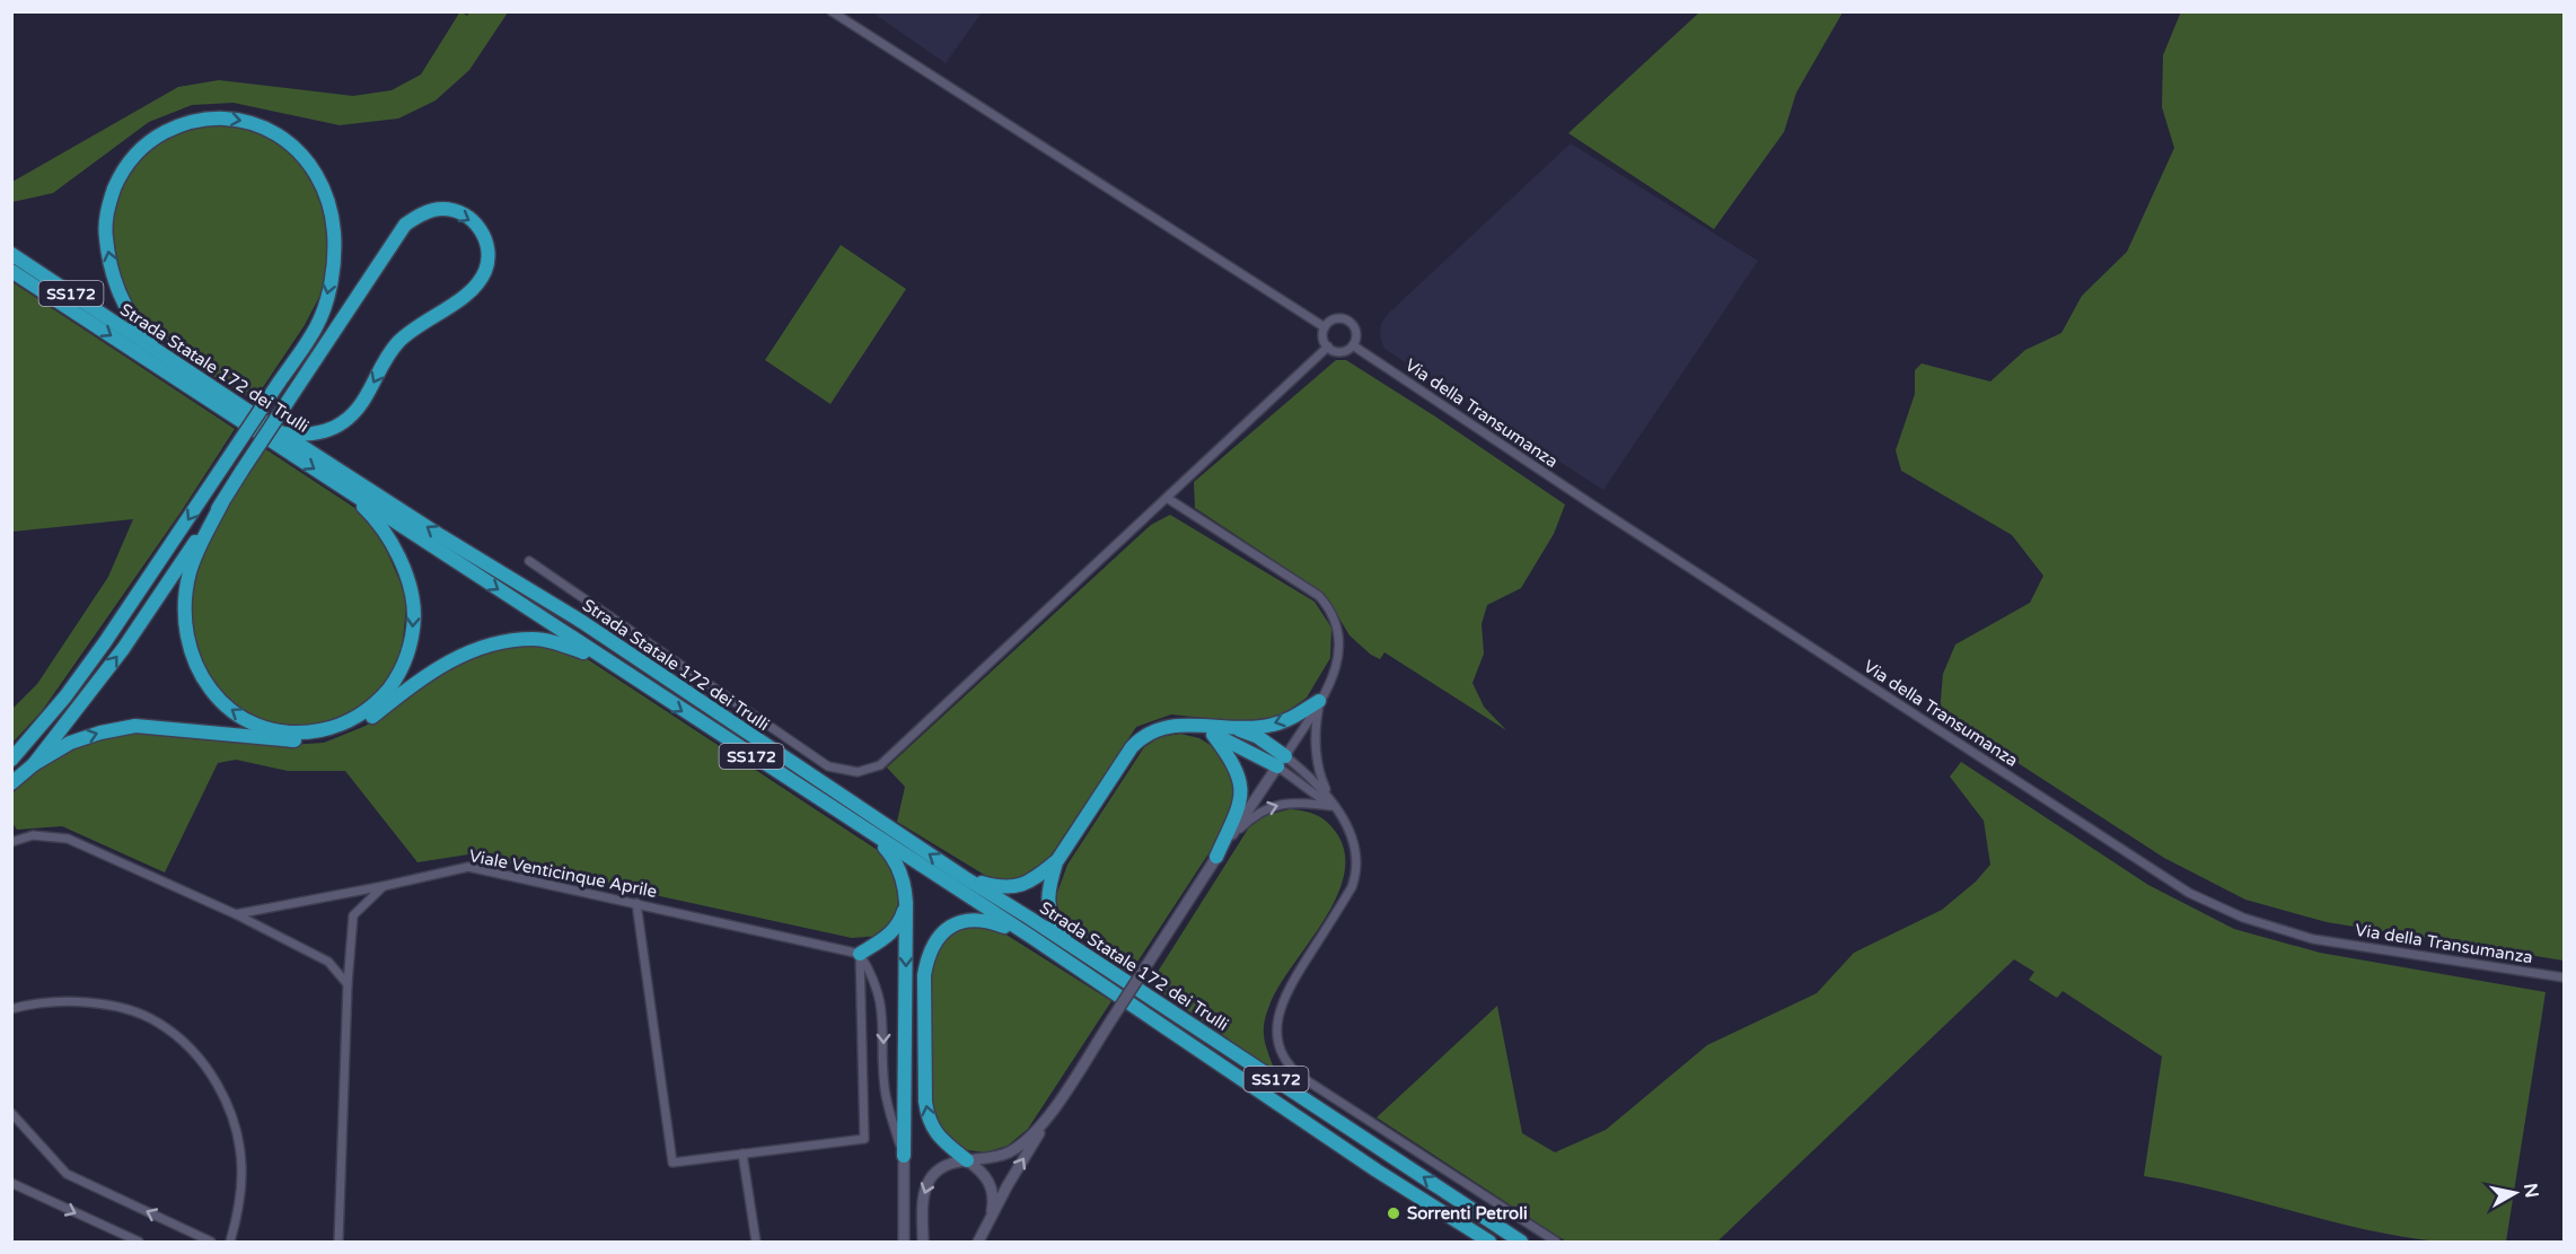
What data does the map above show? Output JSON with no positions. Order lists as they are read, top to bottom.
{
  "streets": {
    "highway": ["SS172", "Strada Statale 172 dei Trulli"],
    "street": ["Via della Transumanza", "Viale Venticinque Aprile"]
  },
  "places": ["Sorrenti Petroli"],
  "north": "right"
}
